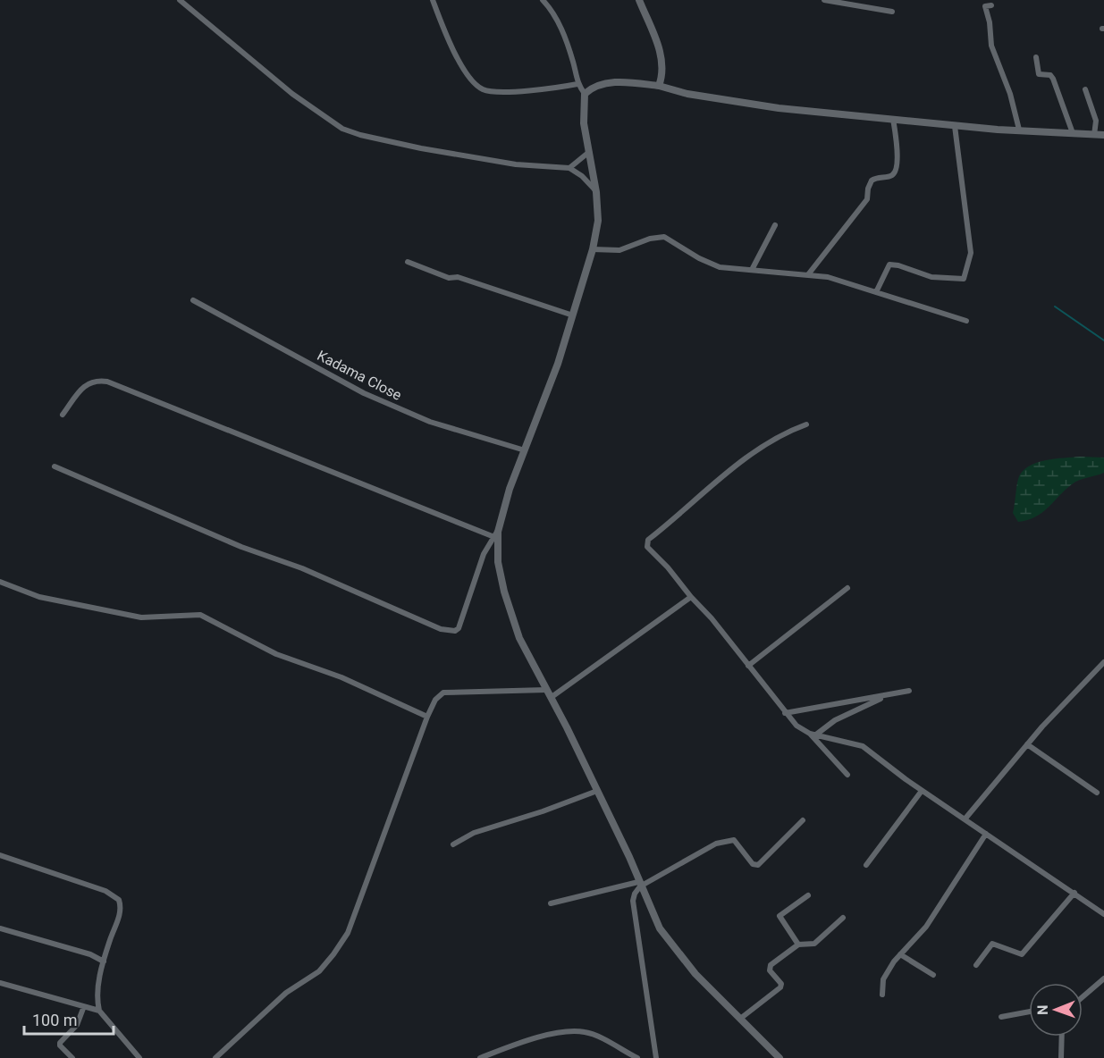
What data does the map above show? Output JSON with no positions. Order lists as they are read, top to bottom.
{
  "streets": {
    "street": ["Kadama Close"]
  },
  "scale_bar": "100 m",
  "north": "left"
}
